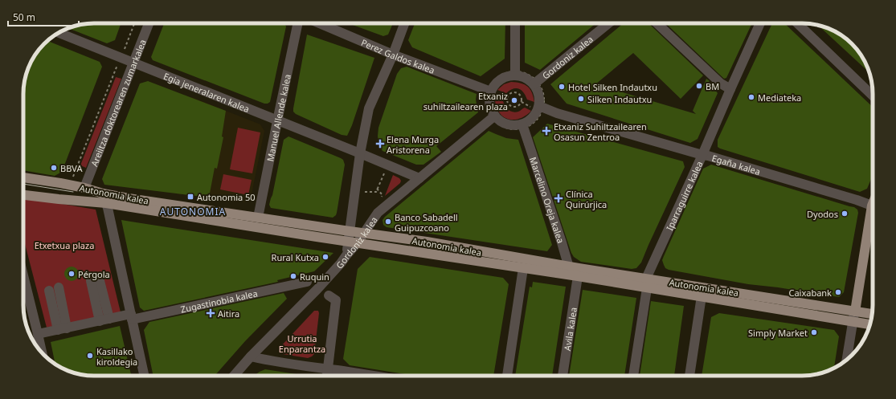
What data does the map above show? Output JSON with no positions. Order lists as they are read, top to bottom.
{
  "streets": {
    "main road": ["Autonomia kalea"],
    "street": [
      "Perez Galdos kalea",
      "Gordoniz kalea",
      "Egia jeneralaren kalea",
      "Areiltza doktorearen zumarkalea",
      "Manuel Allende kalea",
      "Egaña kalea",
      "Iparraguirre kalea",
      "Marcelino Oreja kalea",
      "Zugastinobia kalea",
      "Avila kalea"
    ]
  },
  "crossings": [
    ["Gordoniz kalea", "Egia jeneralaren kalea"],
    ["Gordoniz kalea", "Autonomia kalea"],
    ["Egia jeneralaren kalea", "Areiltza doktorearen zumarkalea"],
    ["Egia jeneralaren kalea", "Manuel Allende kalea"],
    ["Areiltza doktorearen zumarkalea", "Autonomia kalea"],
    ["Manuel Allende kalea", "Autonomia kalea"],
    ["Egaña kalea", "Iparraguirre kalea"],
    ["Autonomia kalea", "Iparraguirre kalea"],
    ["Autonomia kalea", "Marcelino Oreja kalea"],
    ["Autonomia kalea", "Avila kalea"],
    ["Marcelino Oreja kalea", "Avila kalea"]
  ],
  "districts": ["AUTONOMIA"],
  "parks": ["Etxetxua plaza", "Urrutia Enparantza"],
  "places": {
    "other": [
      "BM",
      "Hotel Silken Indautxu",
      "Mediateka",
      "Silken Indautxu",
      "Etxaniz suhiltzailearen plaza",
      "BBVA",
      "Dyodos",
      "Banco Sabadell Guipuzcoano",
      "Rural Kutxa",
      "Pérgola",
      "Ruquin",
      "Caixabank",
      "Simply Market",
      "Kasillako kiroldegia"
    ],
    "health": [
      "Etxaniz Suhiltzailearen Osasun Zentroa",
      "Elena Murga Aristorena",
      "Clínica Quirúrjica",
      "Aitira"
    ],
    "transit": ["Autonomia 50"]
  },
  "scale_bar": "50 m"
}
